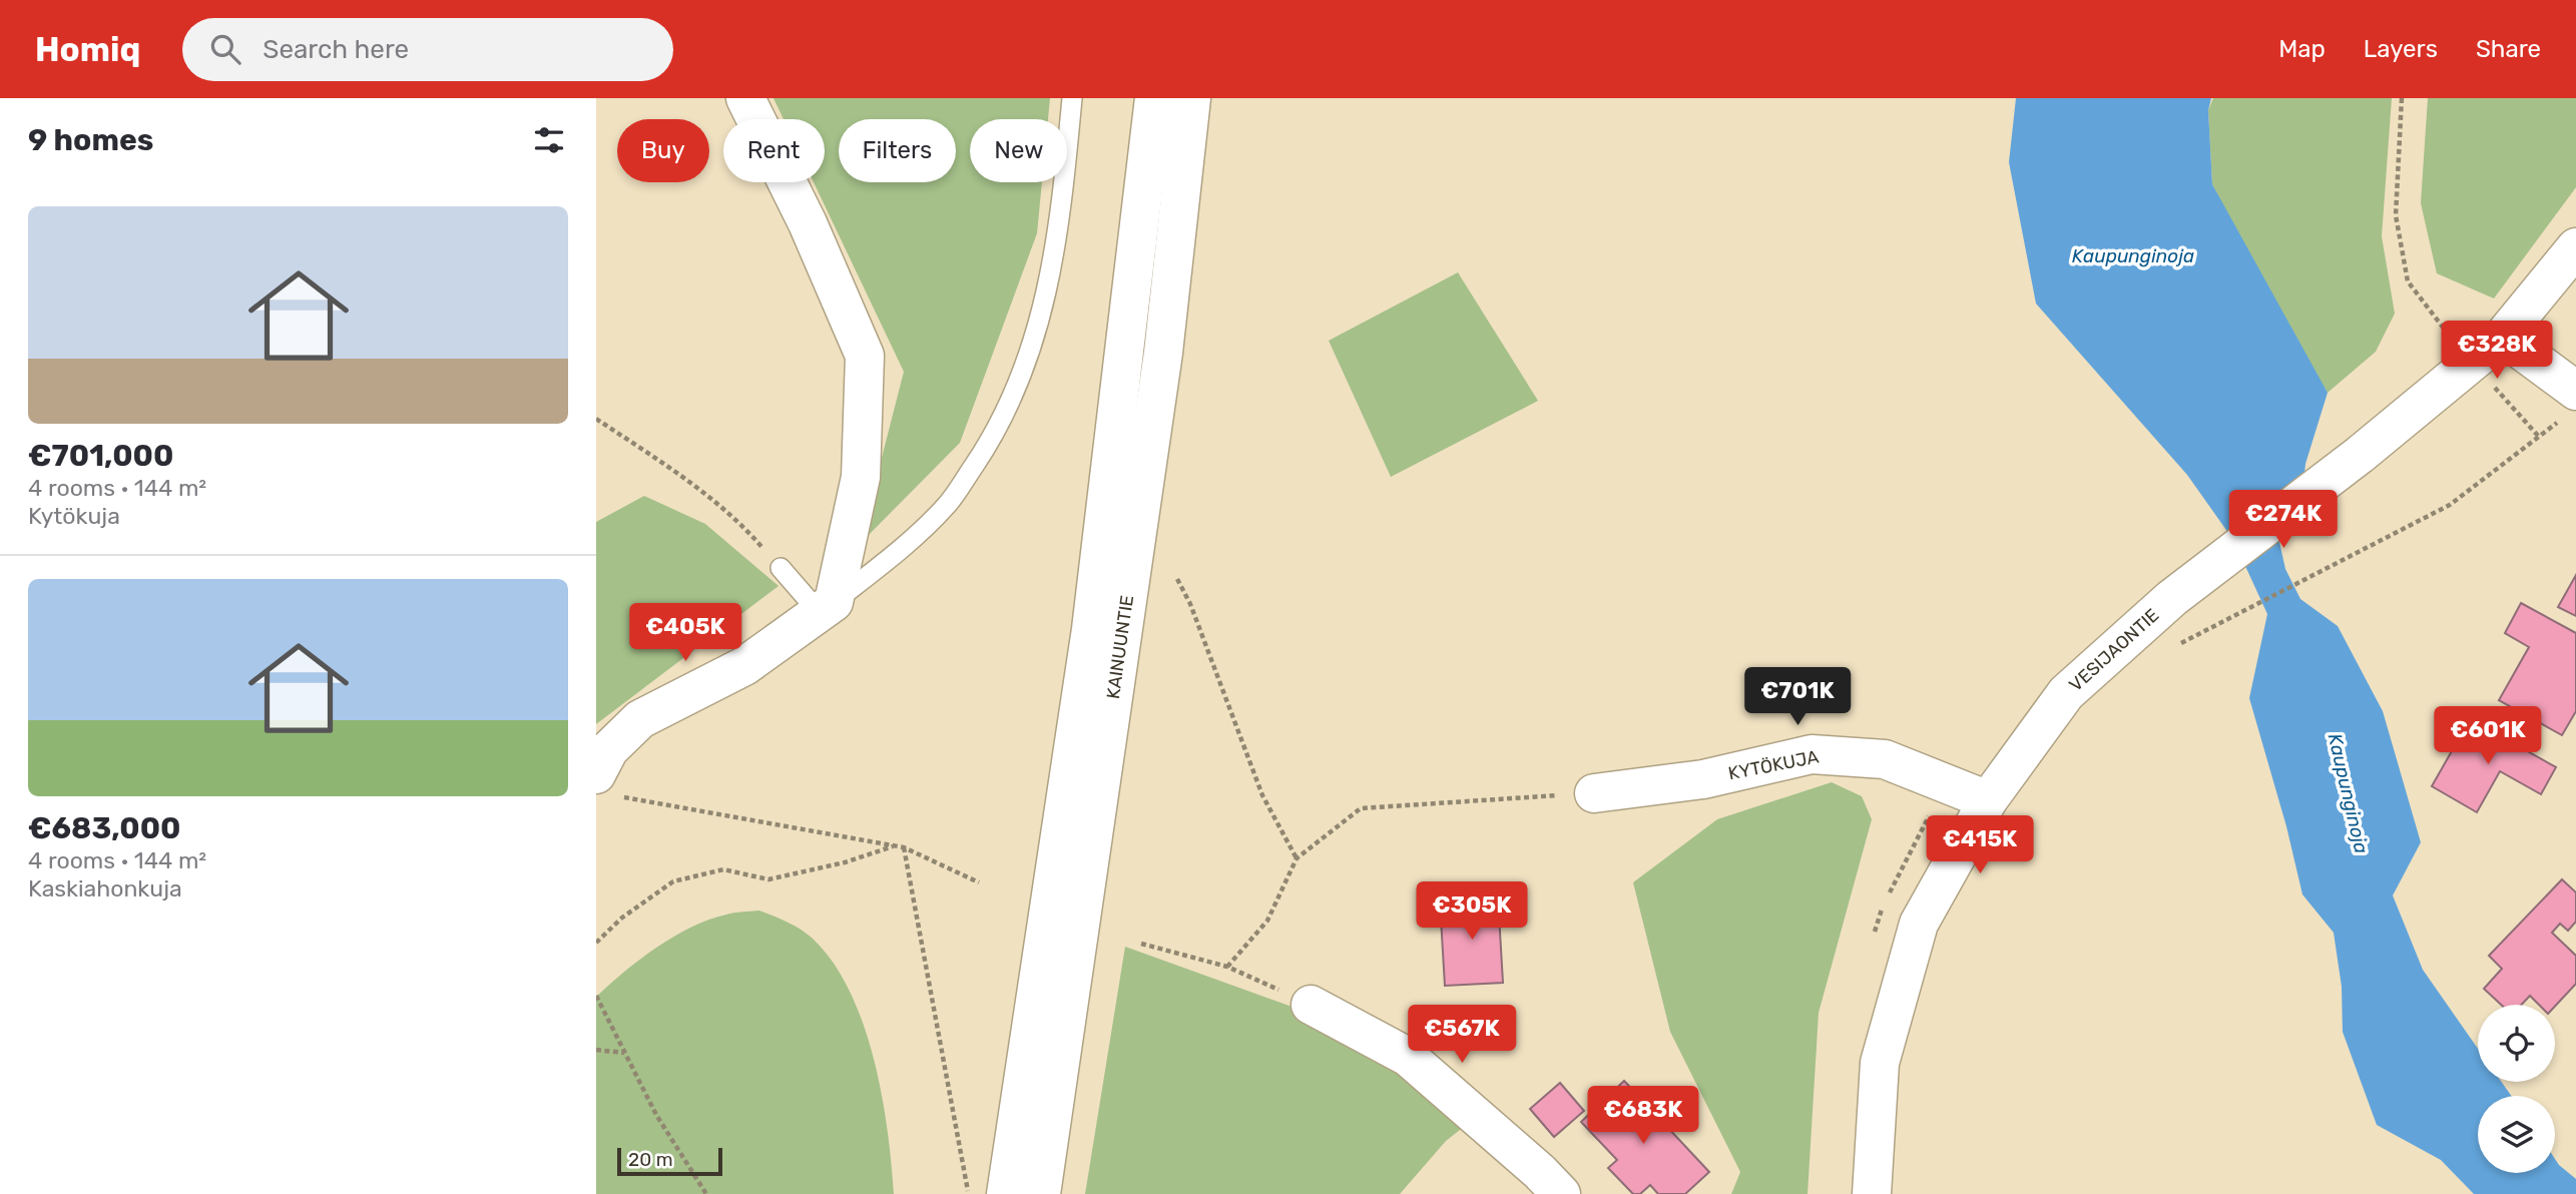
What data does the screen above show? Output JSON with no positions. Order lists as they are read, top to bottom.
{
  "streets": {
    "main road": ["KAINUUNTIE", "VESIJAONTIE", "KYTÖKUJA"]
  },
  "crossings": [
    ["VESIJAONTIE", "KYTÖKUJA"]
  ],
  "water": ["Kaupunginoja"],
  "scale_bar": "20 m",
  "page": {
    "header": "Homiq",
    "search": "Search here",
    "nav": ["Map", "Layers", "Share"],
    "heading": "9 homes",
    "chip": [
      "Buy",
      "Rent",
      "Filters",
      "New"
    ],
    "list": [
      {
        "name": "€701,000",
        "note": "4 rooms · 144 m² · Kytökuja"
      },
      {
        "name": "€683,000",
        "note": "4 rooms · 144 m² · Kaskiahonkuja"
      }
    ],
    "price": [
      "€328K",
      "€274K",
      "€405K",
      "€701K",
      "€601K",
      "€415K",
      "€305K",
      "€567K",
      "€683K"
    ],
    "scale": "20 m"
  }
}
